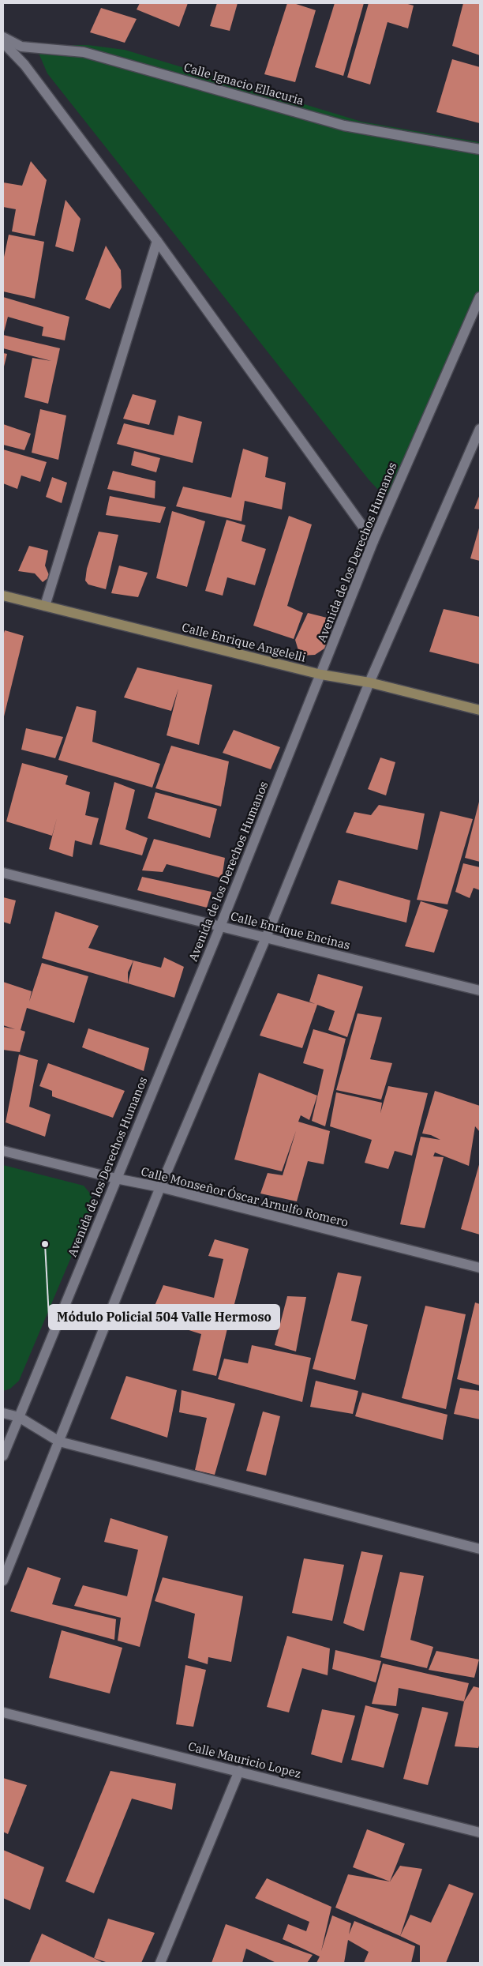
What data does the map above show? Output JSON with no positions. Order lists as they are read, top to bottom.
{
  "streets": {
    "street": [
      "Calle Ignacio Ellacuria",
      "Avenida de los Derechos Humanos",
      "Calle Enrique Angelelli",
      "Calle Enrique Encinas",
      "Calle Monseñor Óscar Arnulfo Romero",
      "Calle Mauricio Lopez"
    ]
  },
  "crossings": [
    ["Avenida de los Derechos Humanos", "Calle Enrique Angelelli"],
    ["Avenida de los Derechos Humanos", "Calle Enrique Encinas"],
    ["Avenida de los Derechos Humanos", "Calle Monseñor Óscar Arnulfo Romero"]
  ],
  "places": ["Módulo Policial 504 Valle Hermoso"]
}
